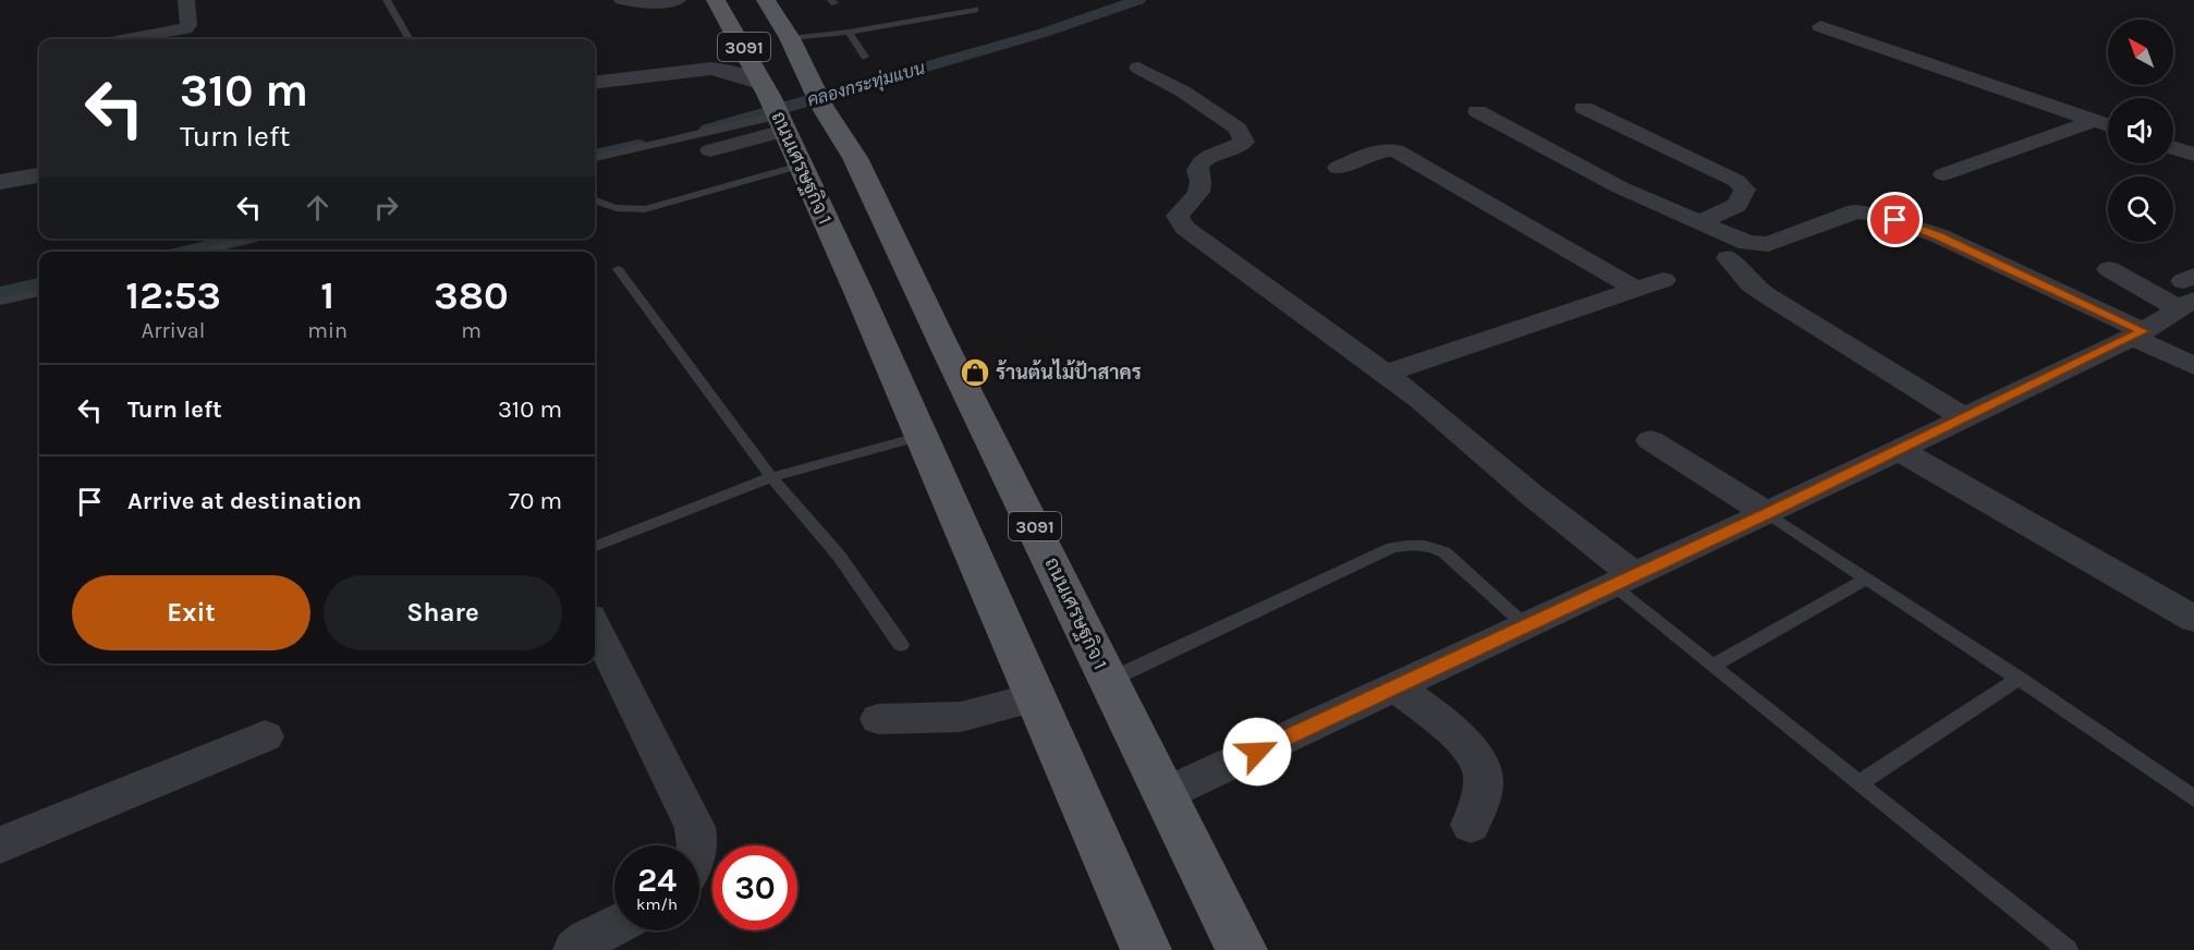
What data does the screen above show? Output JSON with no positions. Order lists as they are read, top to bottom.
{
  "streets": {
    "main road": ["3091", "ถนนเศรษฐกิจ 1"]
  },
  "water": ["คลองกระทุ่มแบน"],
  "places": {
    "shop": ["ร้านต้นไม้ป้าสาคร"]
  },
  "north": "top left",
  "page": {
    "turn": ["310 m", "Turn left"],
    "eta": [
      "12:53",
      "Arrival",
      "1",
      "min",
      "380",
      "m"
    ],
    "list": [
      {
        "name": "Turn left",
        "value": "310 m"
      },
      {
        "name": "Arrive at destination",
        "value": "70 m"
      }
    ],
    "buttons": ["Exit", "Share"],
    "speed": "24 km/h",
    "limit": "30"
  }
}
